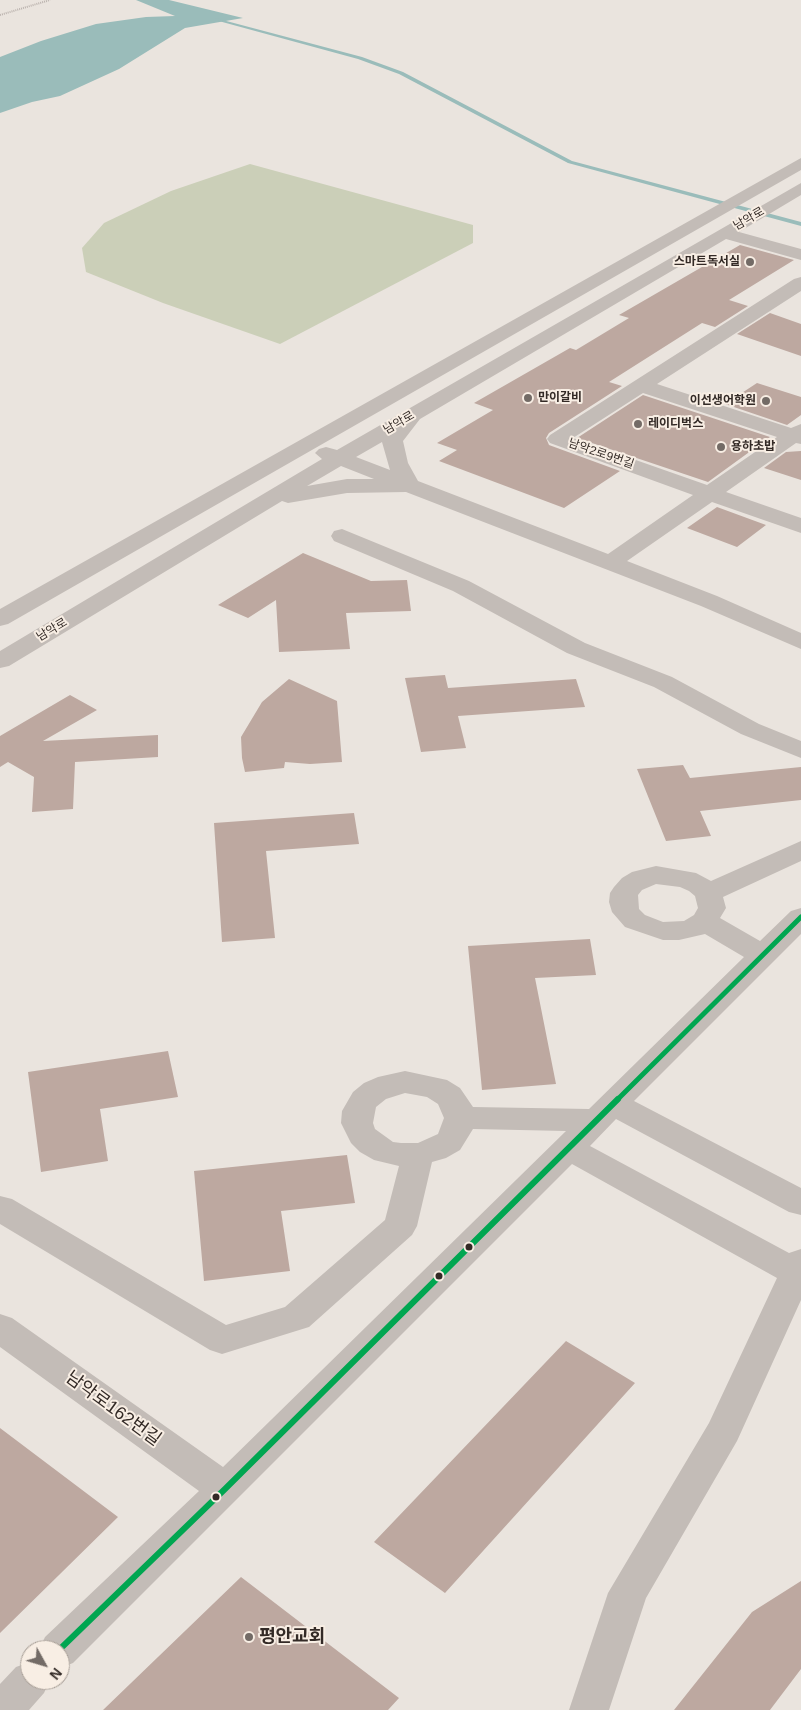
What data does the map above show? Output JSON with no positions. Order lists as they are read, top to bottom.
{
  "streets": {
    "street": ["남악로", "남악2로9번길", "남악로162번길"]
  },
  "places": [
    "스마트독서실",
    "만이갈비",
    "이선생어학원",
    "레이디벅스",
    "용하초밥",
    "평안교회"
  ],
  "north": "bottom right"
}
